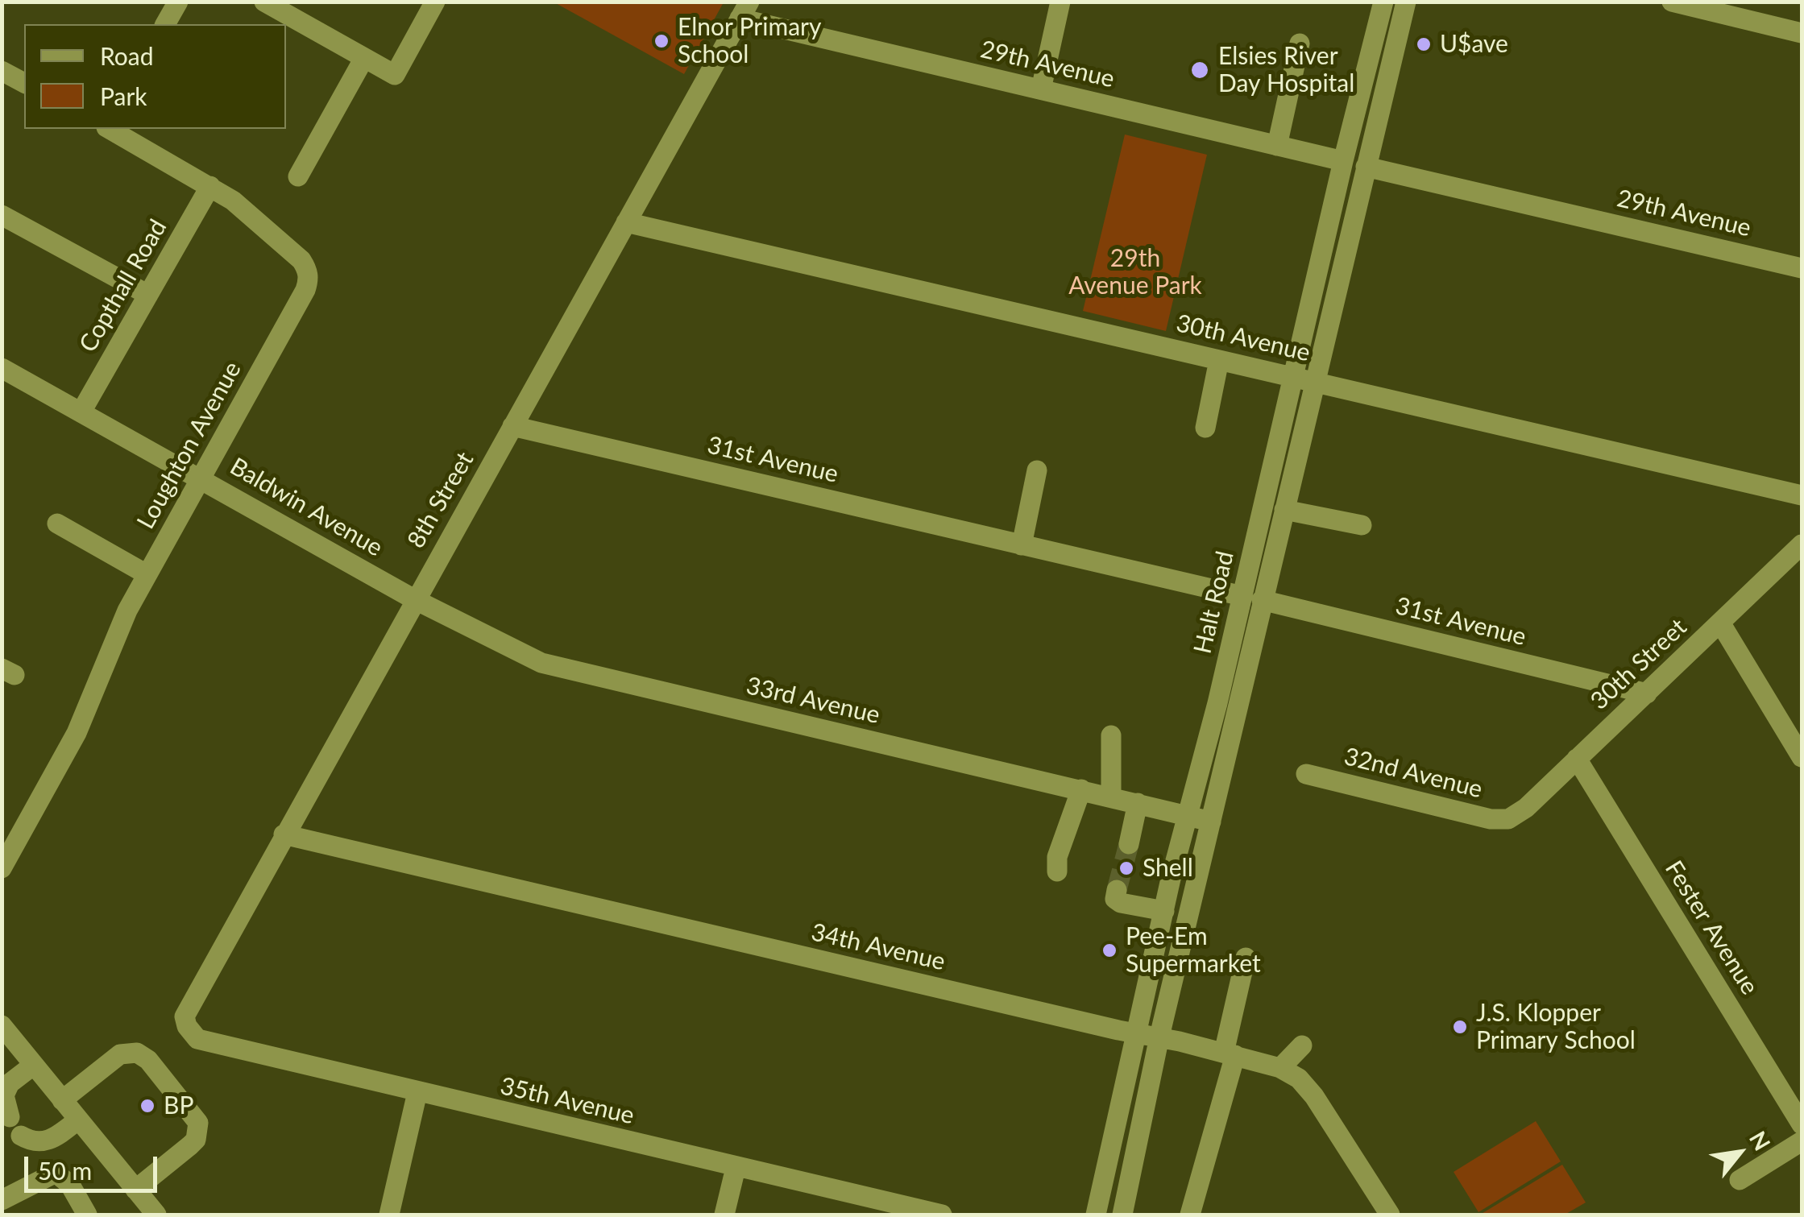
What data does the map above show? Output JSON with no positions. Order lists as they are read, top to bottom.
{
  "streets": {
    "street": [
      "29th Avenue",
      "Copthall Road",
      "30th Avenue",
      "Loughton Avenue",
      "31st Avenue",
      "8th Street",
      "Baldwin Avenue",
      "Halt Road",
      "30th Street",
      "33rd Avenue",
      "32nd Avenue",
      "Fester Avenue",
      "34th Avenue",
      "35th Avenue"
    ]
  },
  "crossings": [
    ["29th Avenue", "8th Street"],
    ["29th Avenue", "Halt Road"],
    ["Copthall Road", "Loughton Avenue"],
    ["Copthall Road", "Baldwin Avenue"],
    ["30th Avenue", "8th Street"],
    ["30th Avenue", "Halt Road"],
    ["Loughton Avenue", "Baldwin Avenue"],
    ["31st Avenue", "8th Street"],
    ["31st Avenue", "Halt Road"],
    ["31st Avenue", "30th Street"],
    ["8th Street", "Baldwin Avenue"],
    ["8th Street", "33rd Avenue"],
    ["8th Street", "34th Avenue"],
    ["8th Street", "35th Avenue"],
    ["Baldwin Avenue", "33rd Avenue"],
    ["Halt Road", "33rd Avenue"],
    ["Halt Road", "34th Avenue"],
    ["30th Street", "32nd Avenue"],
    ["30th Street", "Fester Avenue"]
  ],
  "parks": ["29th Avenue Park"],
  "places": [
    "Elnor Primary School",
    "U$ave",
    "Elsies River Day Hospital",
    "Shell",
    "Pee-Em Supermarket",
    "J.S. Klopper Primary School",
    "BP"
  ],
  "legend": ["Road", "Park"],
  "scale_bar": "50 m",
  "north": "top right"
}
